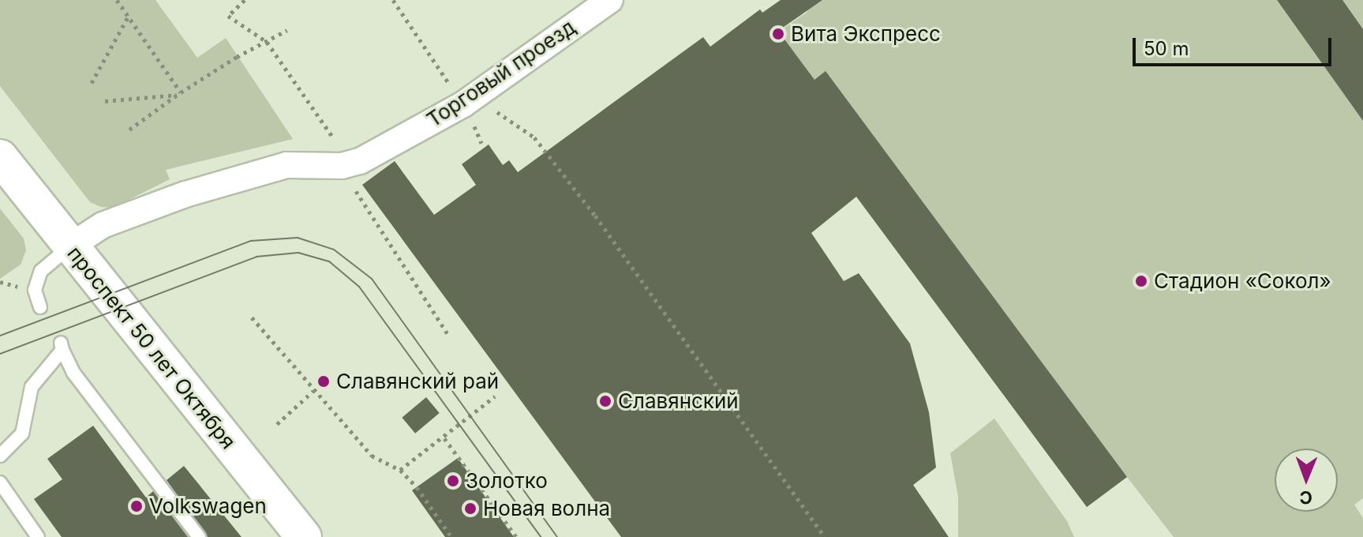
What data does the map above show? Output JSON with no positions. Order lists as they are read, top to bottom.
{
  "streets": {
    "main road": ["проспект 50 лет Октября"],
    "street": ["Торговый проезд"]
  },
  "crossings": [
    ["Торговый проезд", "проспект 50 лет Октября"]
  ],
  "places": [
    "Вита Экспресс",
    "Стадион «Сокол»",
    "Славянский рай",
    "Славянский",
    "Золотко",
    "Volkswagen",
    "Новая волна"
  ],
  "scale_bar": "50 m",
  "north": "bottom"
}
